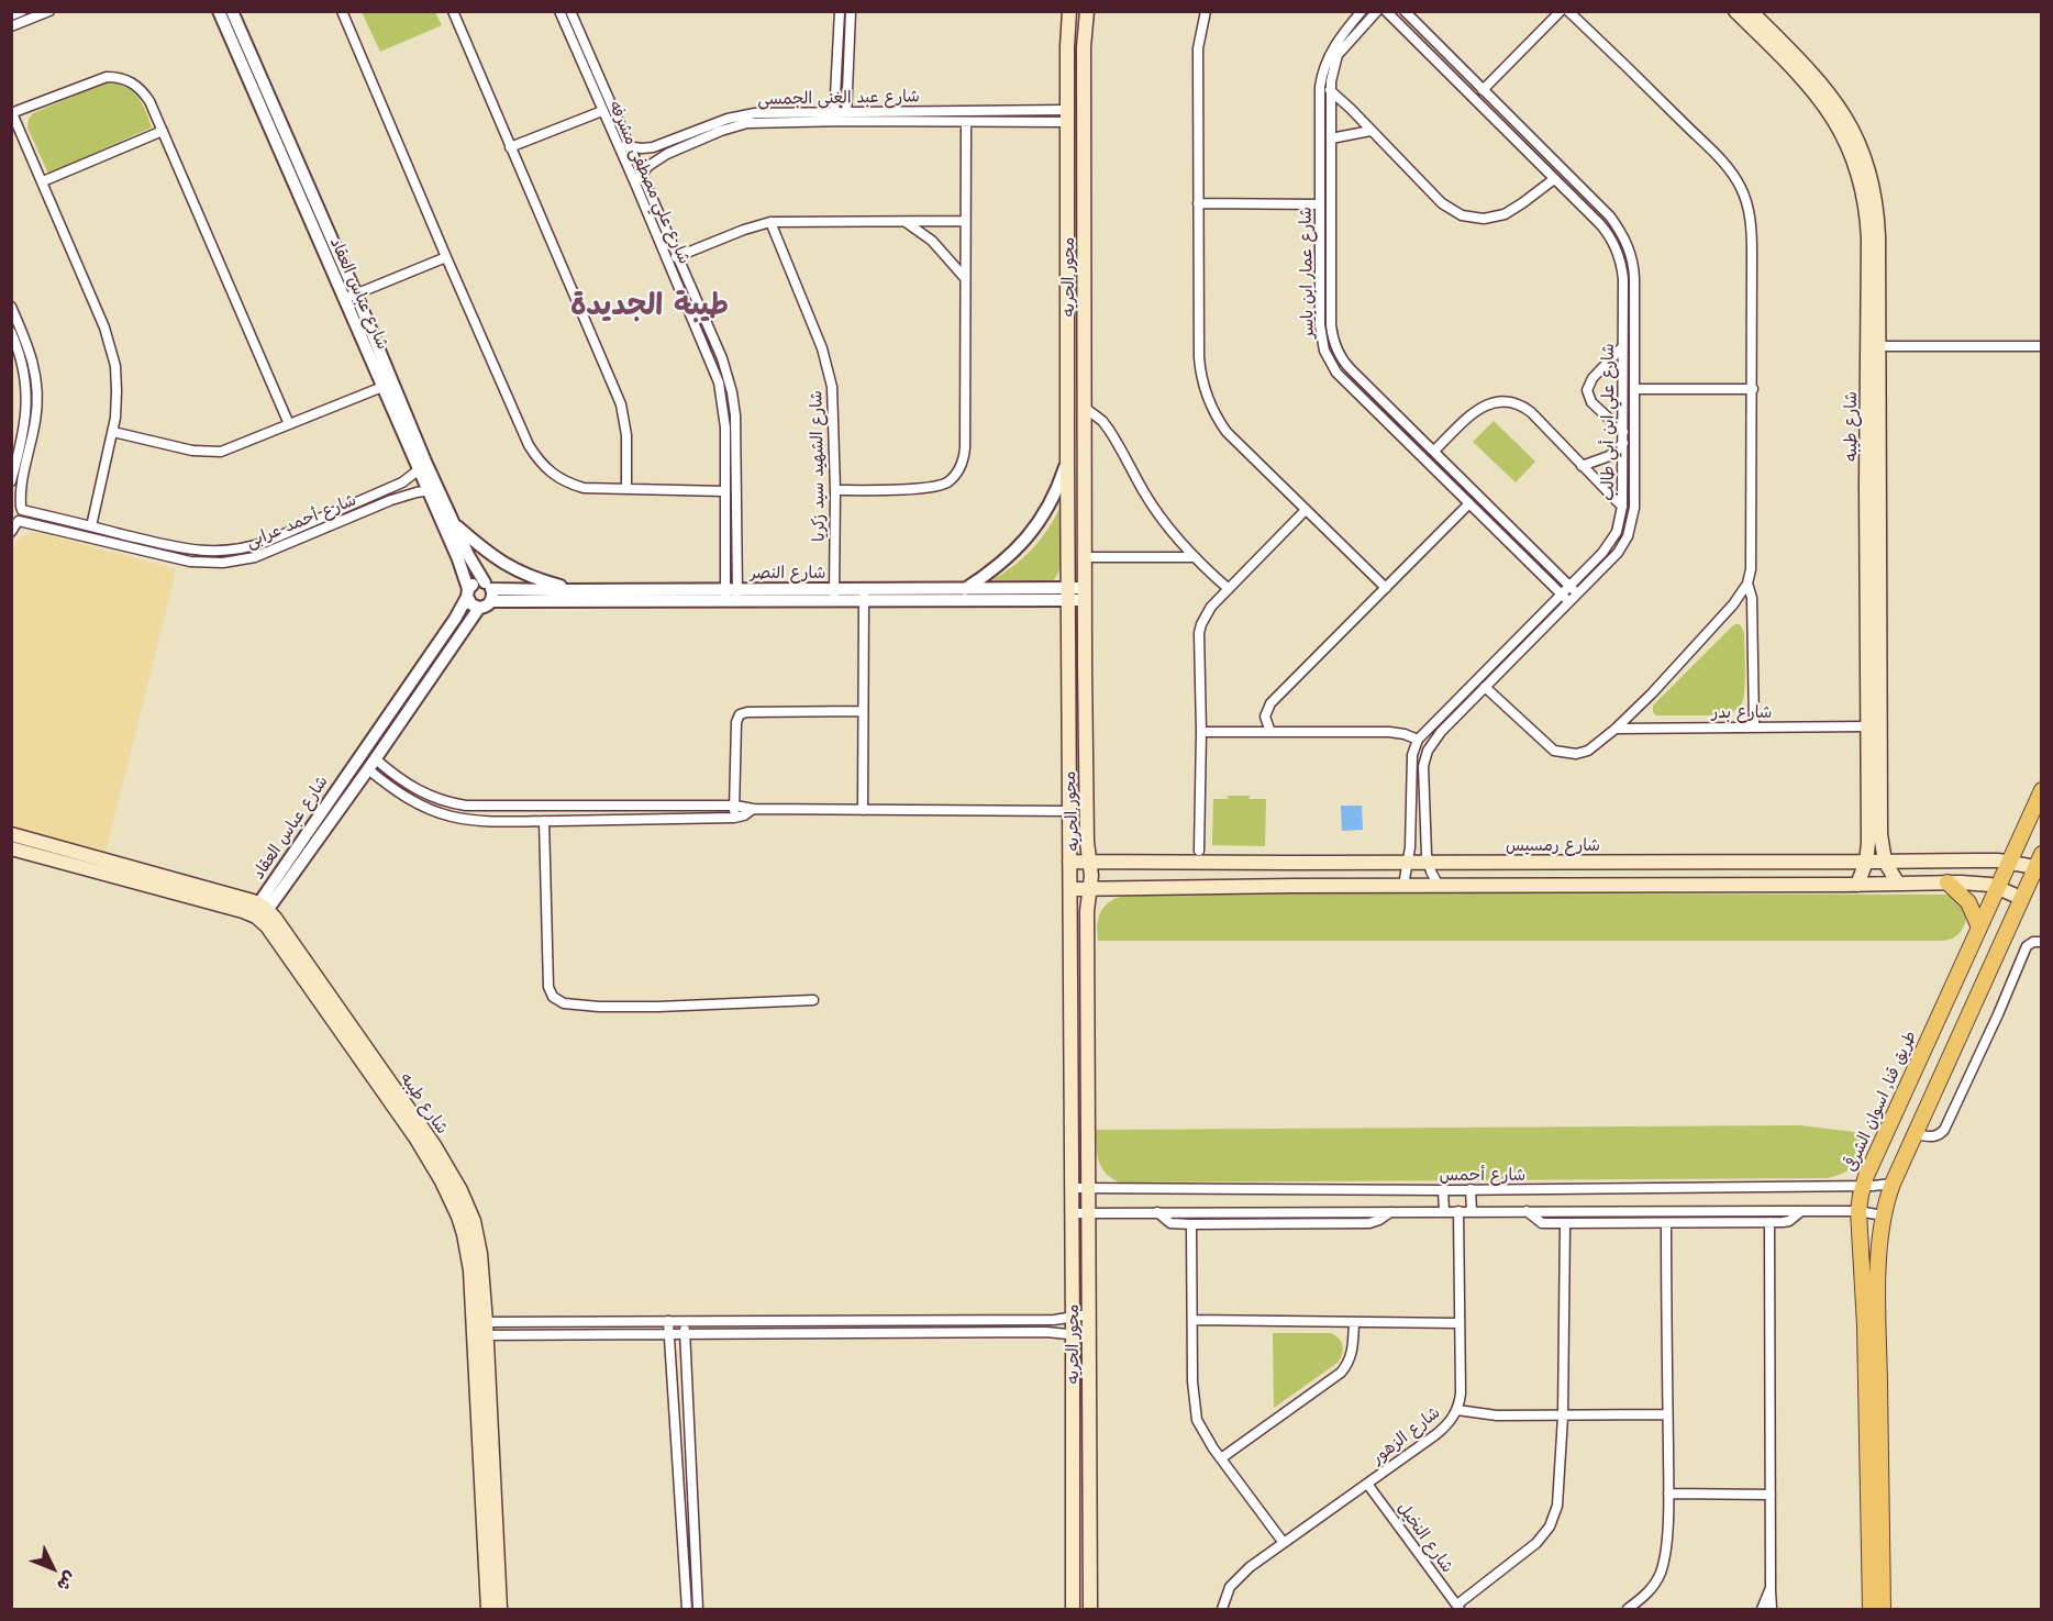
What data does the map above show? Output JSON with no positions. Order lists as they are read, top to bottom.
{
  "streets": {
    "main road": [
      "محور الحريه",
      "شارع طيبه",
      "شارع رمسيس",
      "طريق قنا, اسوان الشرقى"
    ],
    "street": [
      "شارع عبد الغنى الجمسى",
      "شارع علي مصطفى مشرفه",
      "شارع عمار ابن ياسر",
      "شارع عباس العقاد",
      "شارع علي ابن أبي طالب",
      "شارع الشهيد سيد زكريا",
      "شارع أحمد عرابى",
      "شارع النصر",
      "شارع بدر",
      "شارع أحمس",
      "شارع الزهور",
      "شارع النخيل"
    ]
  },
  "crossings": [
    ["شارع عبد الغنى الجمسى", "شارع علي مصطفى مشرفه"],
    ["شارع عبد الغنى الجمسى", "محور الحريه"],
    ["شارع علي مصطفى مشرفه", "شارع النصر"],
    ["شارع عمار ابن ياسر", "شارع علي ابن أبي طالب"],
    ["محور الحريه", "شارع النصر"],
    ["محور الحريه", "شارع رمسيس"],
    ["محور الحريه", "شارع أحمس"],
    ["شارع عباس العقاد", "شارع طيبه"],
    ["شارع عباس العقاد", "شارع أحمد عرابى"],
    ["شارع عباس العقاد", "شارع النصر"],
    ["شارع علي ابن أبي طالب", "شارع رمسيس"],
    ["شارع طيبه", "شارع بدر"],
    ["شارع طيبه", "شارع رمسيس"],
    ["شارع الشهيد سيد زكريا", "شارع النصر"],
    ["شارع رمسيس", "طريق قنا, اسوان الشرقى"],
    ["طريق قنا, اسوان الشرقى", "شارع أحمس"],
    ["شارع الزهور", "شارع النخيل"]
  ],
  "districts": ["طيبة الجديدة"],
  "north": "bottom right"
}
